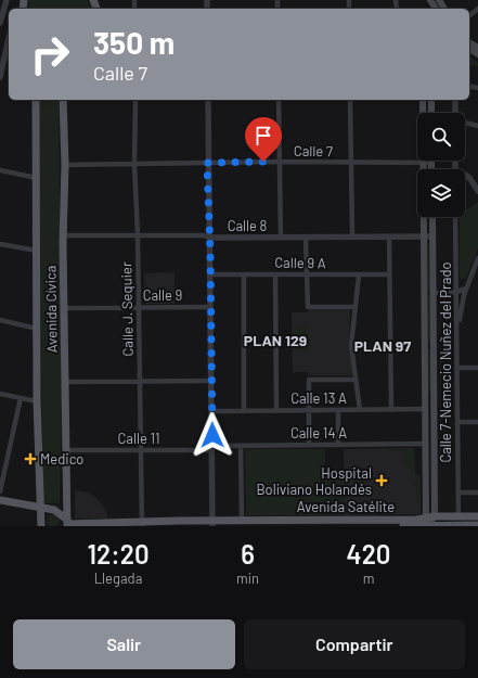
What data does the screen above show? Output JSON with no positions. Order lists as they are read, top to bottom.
{
  "streets": {
    "main road": ["Avenida Cívica", "Avenida Satélite"],
    "street": [
      "Calle 7",
      "Calle 8",
      "Calle 9 A",
      "Calle 9",
      "Calle J. Sequier",
      "Calle 7-Nemecio Nuñez del Prado",
      "Calle 13 A",
      "Calle 14 A",
      "Calle 11"
    ]
  },
  "crossings": [
    ["Calle 7", "Avenida Cívica"],
    ["Calle 7", "Calle J. Sequier"],
    ["Calle 8", "Avenida Cívica"],
    ["Calle 8", "Calle J. Sequier"],
    ["Calle 9", "Avenida Cívica"],
    ["Calle 9", "Calle J. Sequier"],
    ["Avenida Cívica", "Calle 11"],
    ["Avenida Cívica", "Avenida Satélite"],
    ["Calle J. Sequier", "Calle 11"],
    ["Calle J. Sequier", "Avenida Satélite"],
    ["Calle 7-Nemecio Nuñez del Prado", "Avenida Satélite"],
    ["Calle 14 A", "Calle 11"]
  ],
  "districts": ["PLAN 129", "PLAN 97"],
  "places": {
    "health": ["Medico", "Hospital Boliviano Holandés"]
  },
  "page": {
    "turn": ["350 m", "Calle 7"],
    "eta": [
      "12:20",
      "Llegada",
      "6",
      "min",
      "420",
      "m"
    ],
    "buttons": ["Salir", "Compartir"]
  }
}
